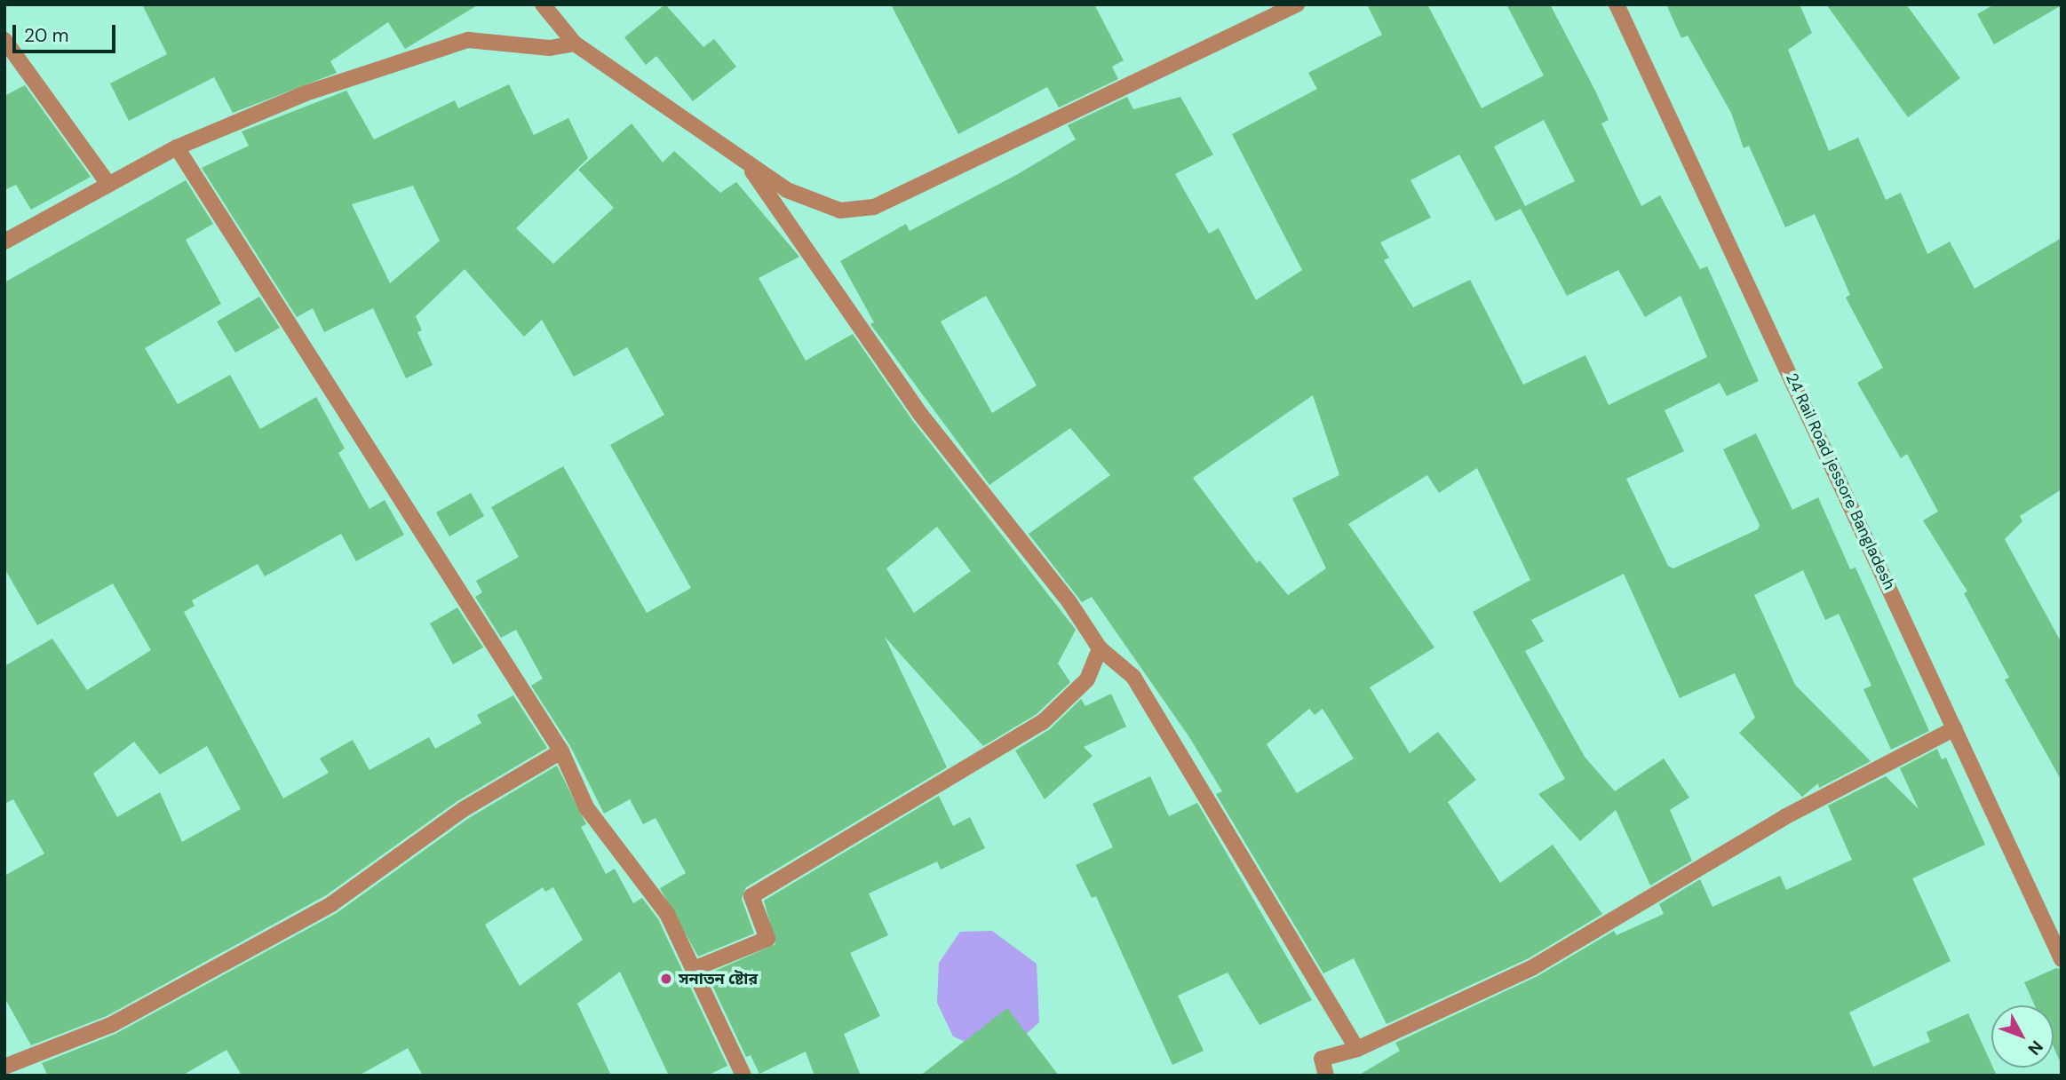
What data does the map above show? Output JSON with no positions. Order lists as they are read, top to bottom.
{
  "streets": {
    "street": ["24 Rail Road jessore Bangladesh"]
  },
  "places": ["সনাতন ষ্টোর"],
  "scale_bar": "20 m",
  "north": "bottom right"
}
